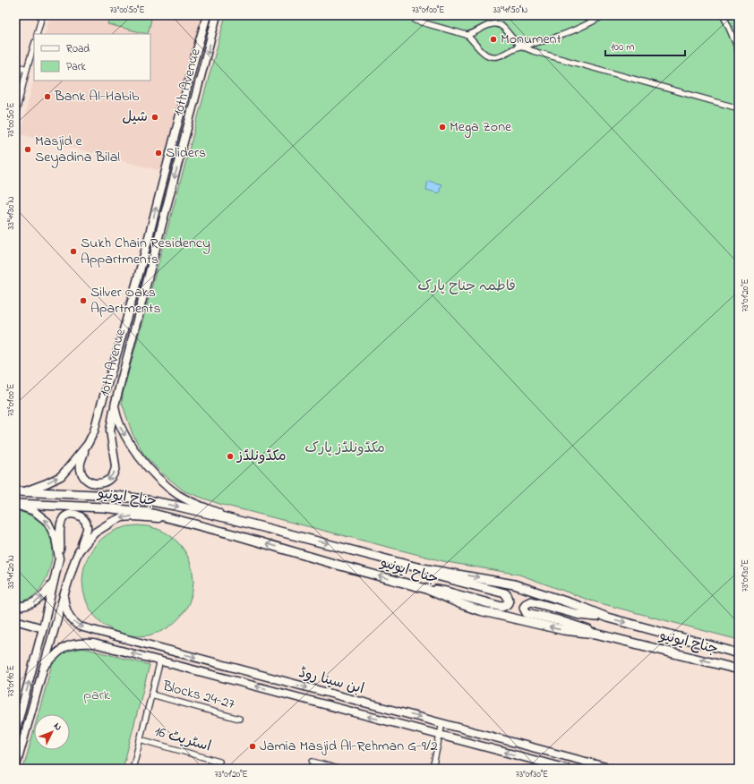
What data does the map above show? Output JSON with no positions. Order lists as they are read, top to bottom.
{
  "streets": {
    "main road": ["10th Avenue", "جناح ایونیو", "ابن سینا روڈ"],
    "street": ["Blocks 24-27", "اسٹریٹ 16"]
  },
  "crossings": [
    ["10th Avenue", "جناح ایونیو"]
  ],
  "parks": ["فاطمہ جناح پارک", "مکڈونلڈز پارک", "park"],
  "places": [
    "Monument",
    "Bank Al-Habib",
    "شیل",
    "Mega Zone",
    "Masjid e Seyadina Bilal",
    "Sliders",
    "Sukh Chain Residency Appartments",
    "Silver Oaks Apartments",
    "مکڈونلڈز",
    "Jamia Masjid Al-Rehman G-9/2"
  ],
  "legend": ["Road", "Park"],
  "scale_bar": "100 m",
  "north": "top right",
  "coordinates": [
    "73°00'50\"E",
    "73°01'00\"E",
    "33°41'50\"N",
    "33°41'30\"N",
    "73°01'20\"E",
    "33°41'20\"N",
    "73°01'30\"E",
    "73°01'10\"E"
  ]
}
